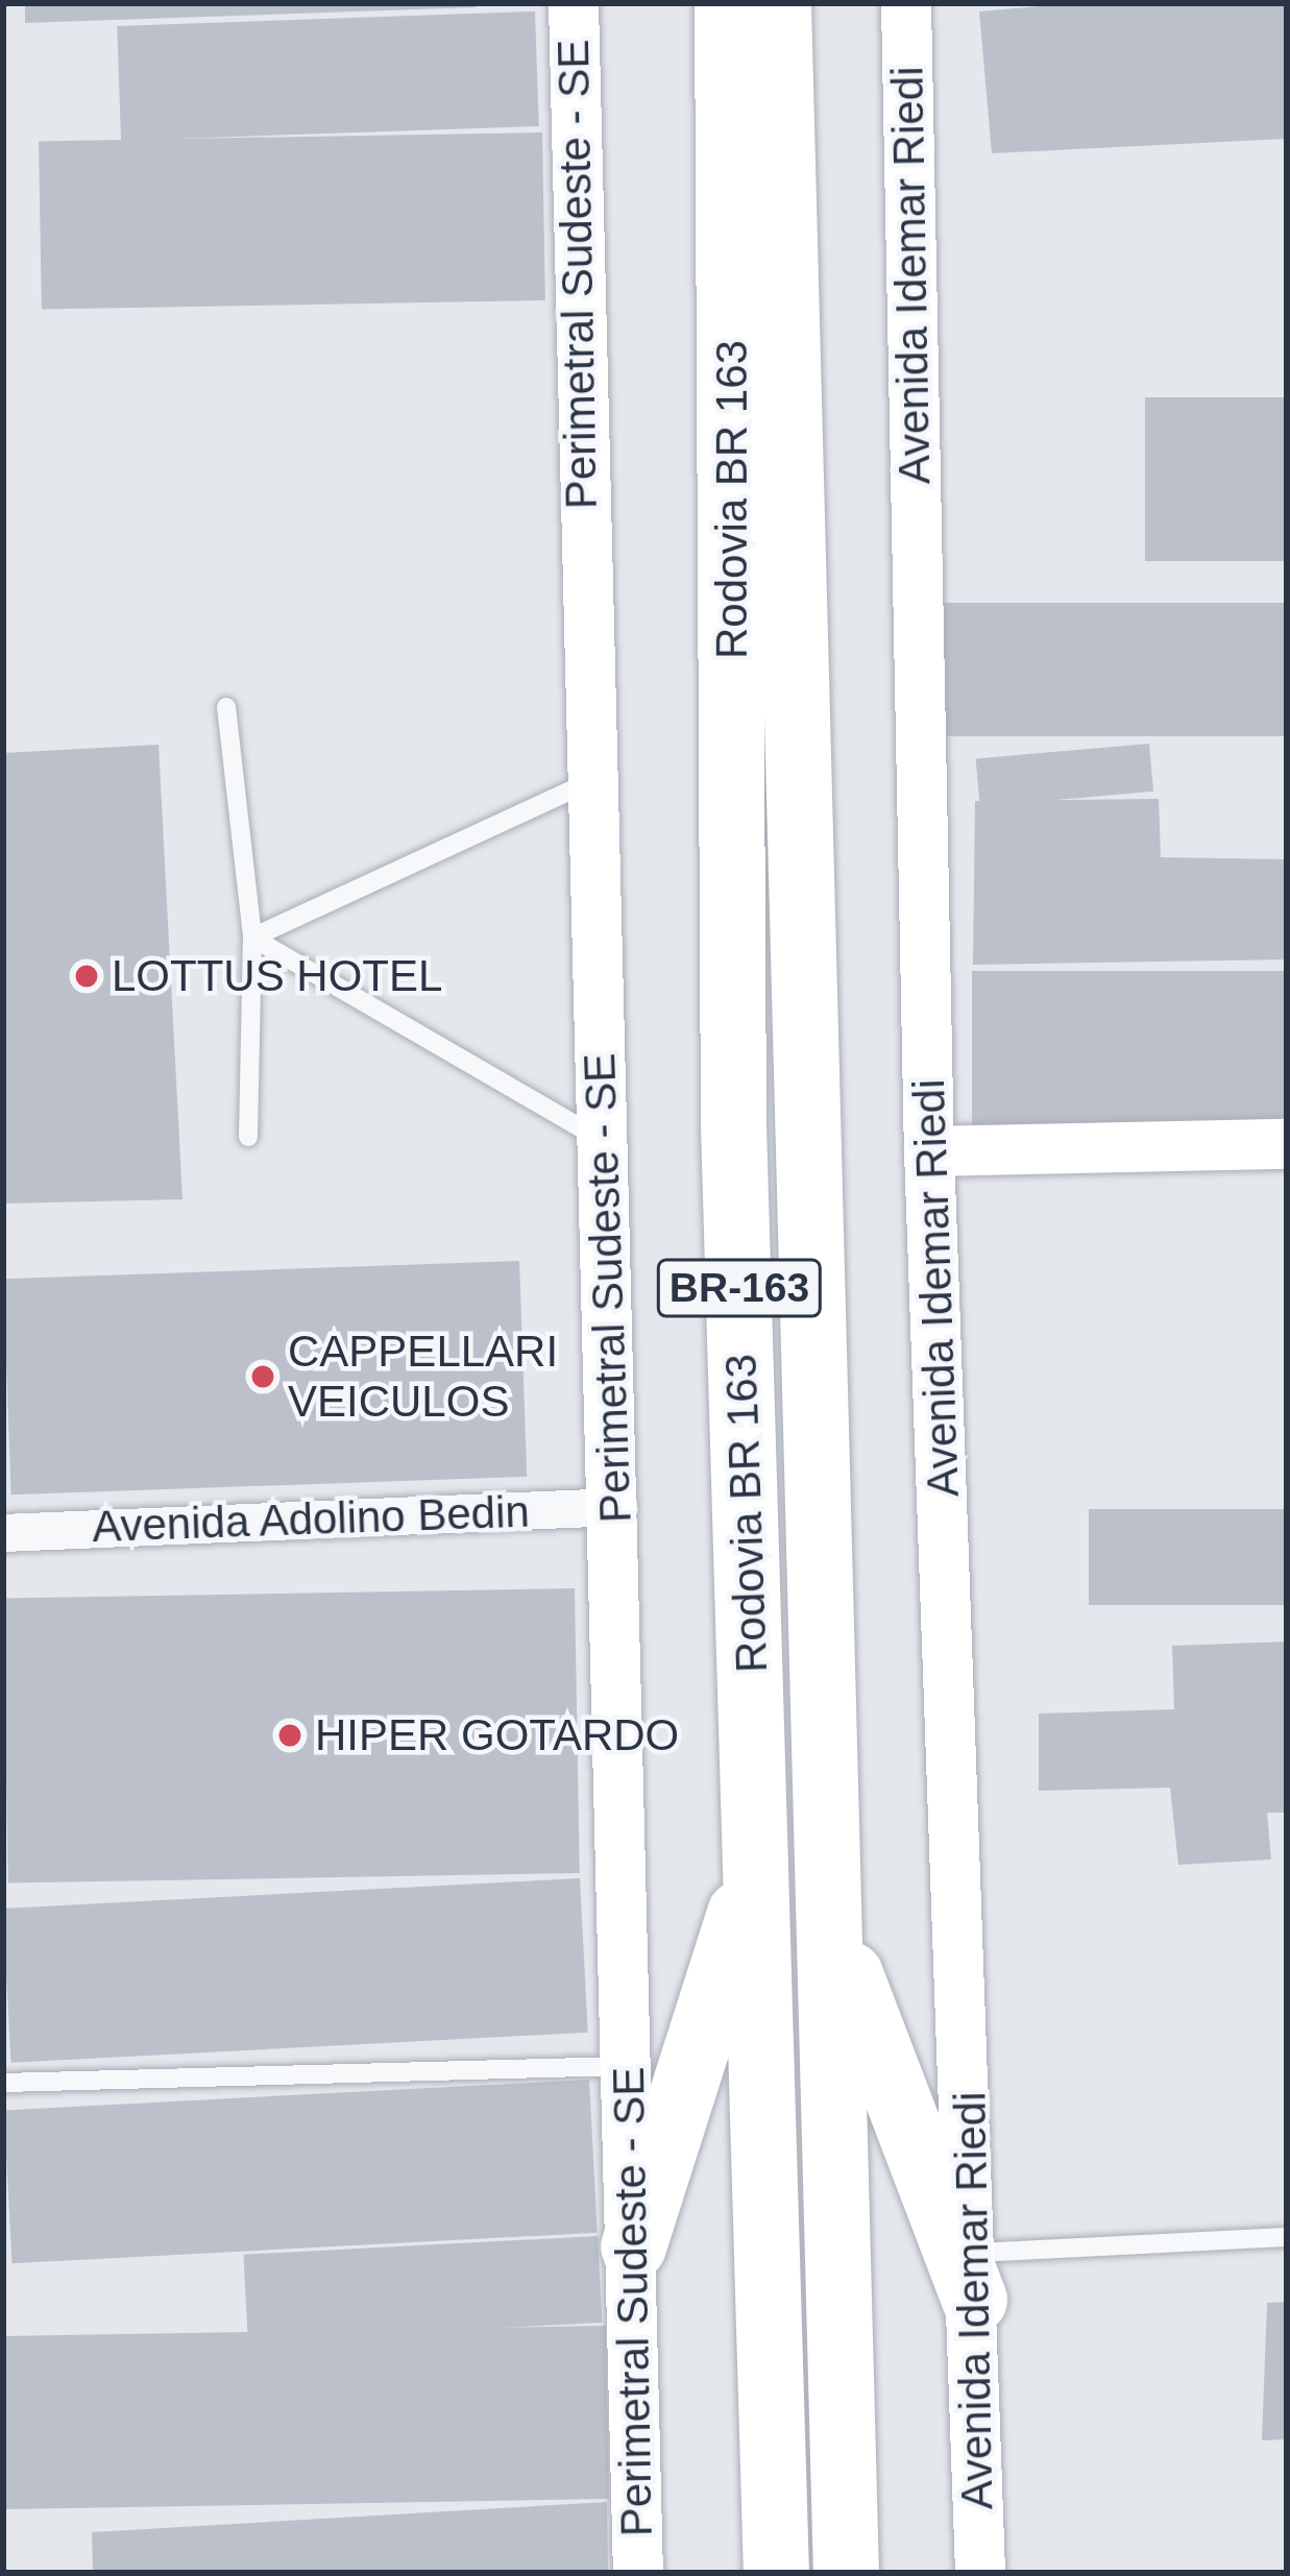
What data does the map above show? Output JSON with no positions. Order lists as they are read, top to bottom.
{
  "streets": {
    "highway": ["Rodovia BR 163", "BR-163"],
    "street": ["Perimetral Sudeste - SE", "Avenida Idemar Riedi", "Avenida Adolino Bedin"]
  },
  "crossings": [
    ["Perimetral Sudeste - SE", "Avenida Adolino Bedin"]
  ],
  "places": ["LOTTUS HOTEL", "CAPPELLARI VEICULOS", "HIPER GOTARDO"]
}
